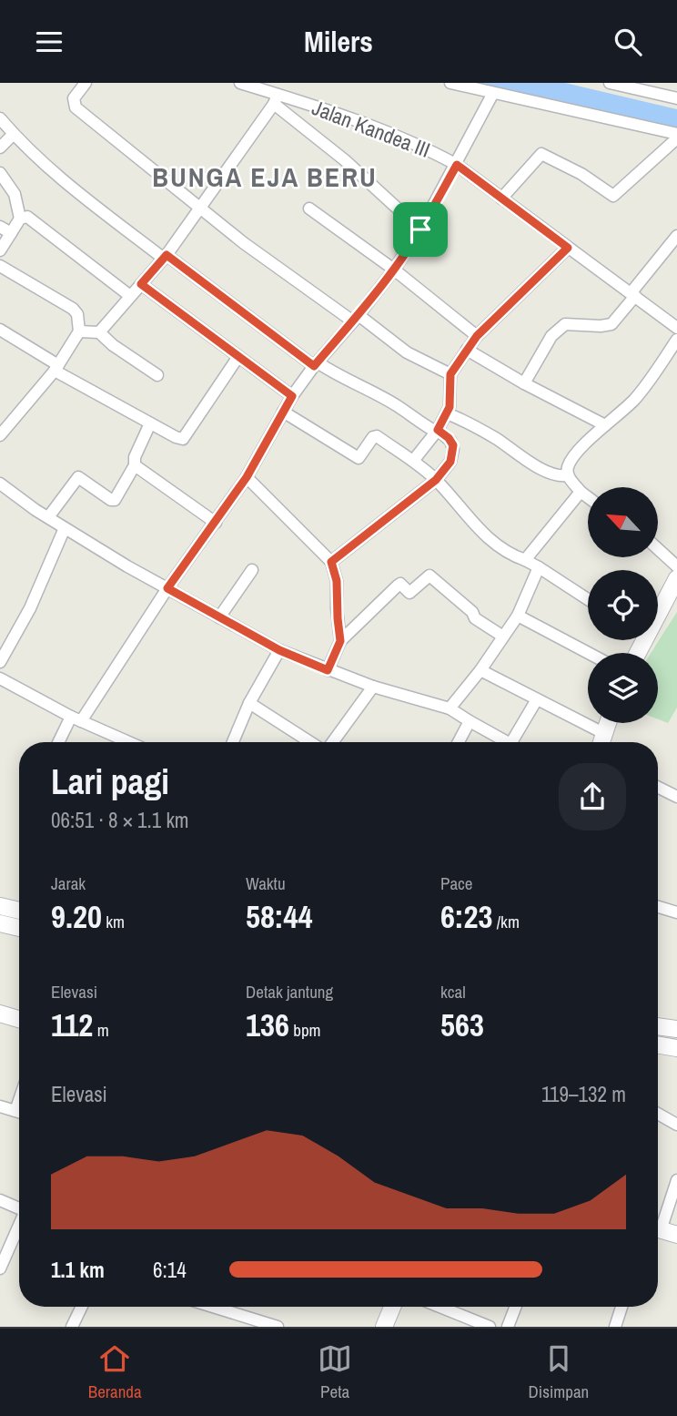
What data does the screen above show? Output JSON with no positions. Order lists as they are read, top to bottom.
{
  "streets": {
    "street": ["Jalan Kandea III"]
  },
  "districts": ["BUNGA EJA BERU"],
  "north": "top left",
  "page": {
    "header": "Milers",
    "heading": ["Lari pagi", "06:51 · 8 × 1.1 km"],
    "stats": [
      ["Jarak", "9.20 km"],
      ["Waktu", "58:44"],
      ["Pace", "6:23 /km"],
      ["Elevasi", "112 m"],
      ["Detak jantung", "136 bpm"],
      ["kcal", "563"]
    ],
    "chart": ["Elevasi", "119–132 m"],
    "list": [
      {
        "name": "1.1 km",
        "note": "6:14"
      }
    ],
    "tabs": ["Beranda", "Peta", "Disimpan"]
  }
}
